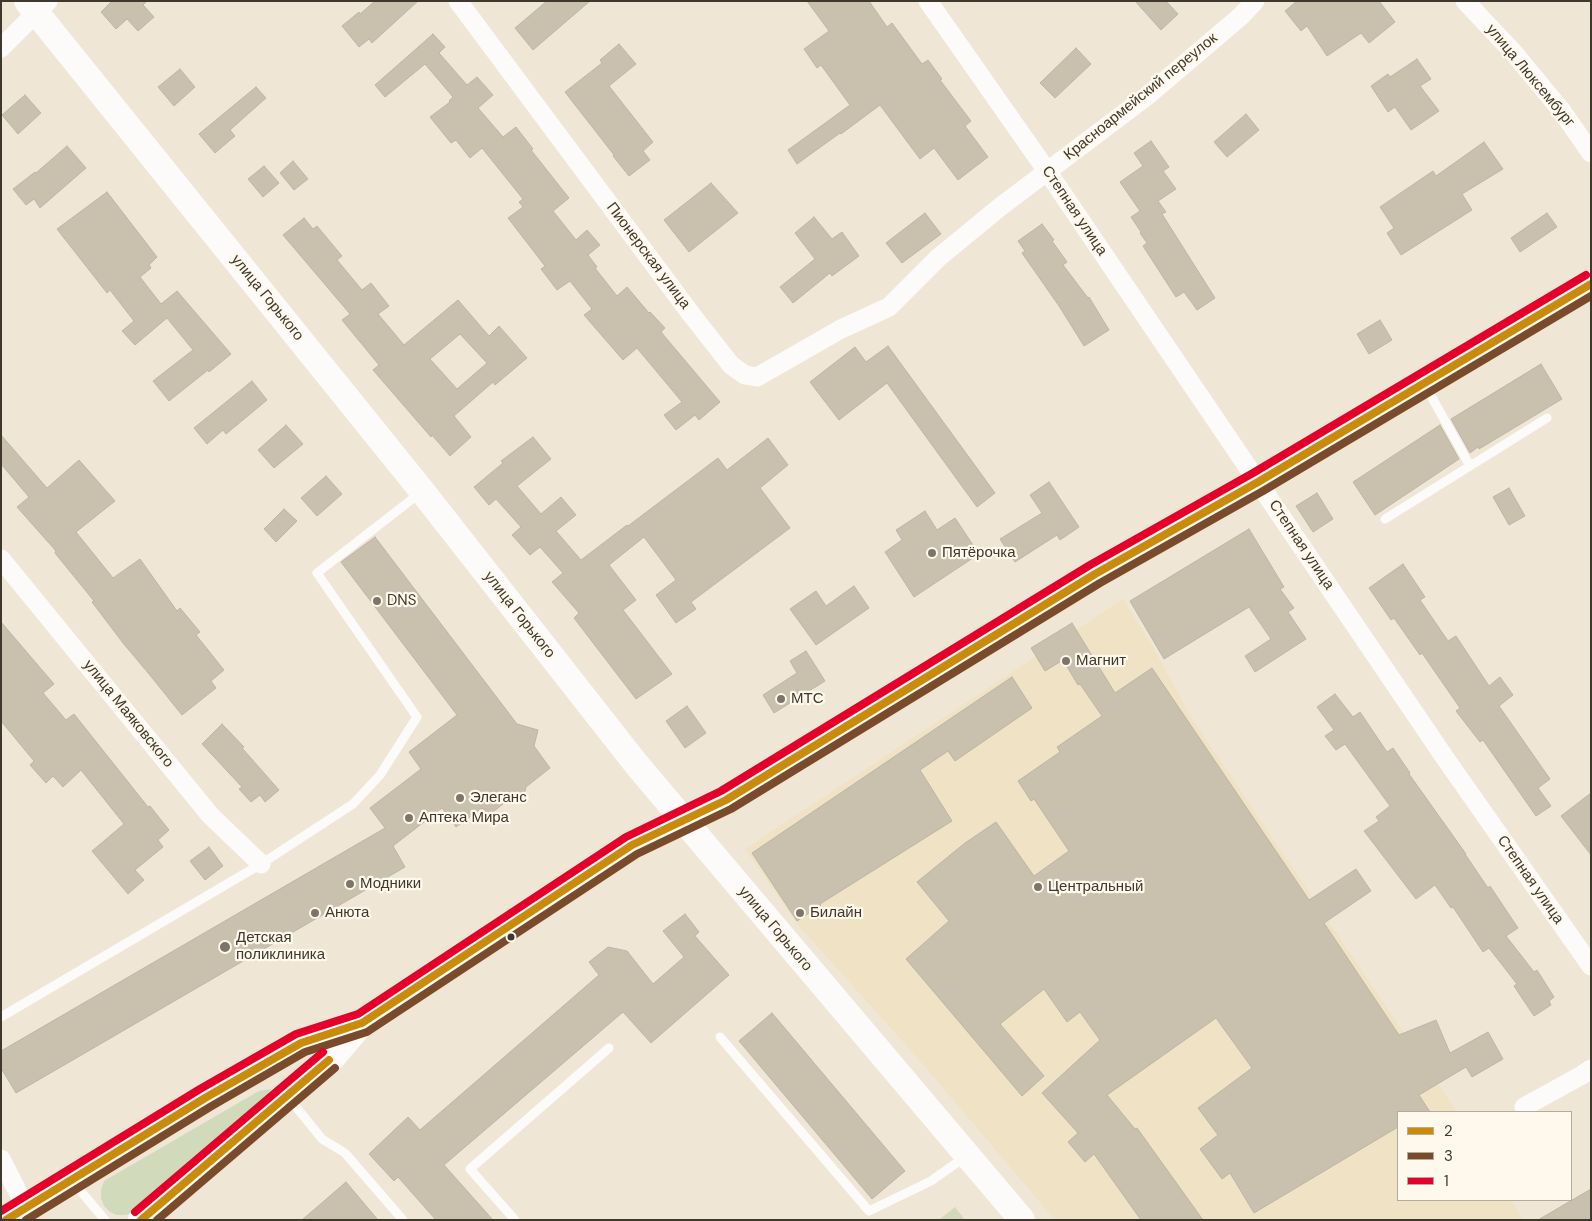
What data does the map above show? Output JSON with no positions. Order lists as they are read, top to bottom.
{
  "streets": {
    "street": [
      "улица Люксембург",
      "Красноармейский переулок",
      "Степная улица",
      "Пионерская улица",
      "улица Горького",
      "улица Маяковского"
    ]
  },
  "crossings": [
    ["Красноармейский переулок", "Степная улица"],
    ["Красноармейский переулок", "Пионерская улица"]
  ],
  "places": [
    "Пятёрочка",
    "DNS",
    "Магнит",
    "МТС",
    "Элеганс",
    "Аптека Мира",
    "Модники",
    "Центральный",
    "Анюта",
    "Билайн",
    "Детская поликлиника"
  ],
  "lines": ["transit line 1", "transit line 2", "transit line 3"],
  "legend": ["2", "3", "1"]
}
